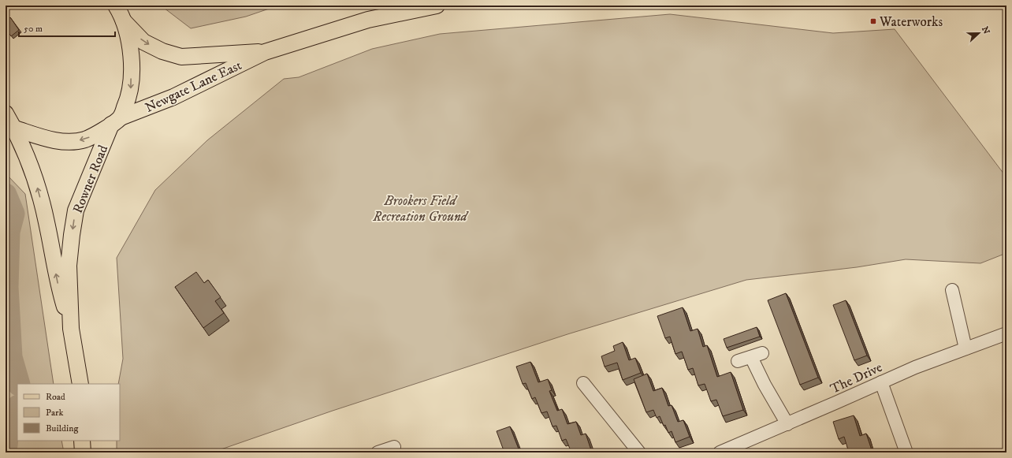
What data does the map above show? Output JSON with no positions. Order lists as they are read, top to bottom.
{
  "streets": {
    "main road": ["Newgate Lane East", "Rowner Road"],
    "street": ["The Drive"]
  },
  "crossings": [
    ["Newgate Lane East", "Rowner Road"]
  ],
  "parks": ["Brookers Field Recreation Ground"],
  "places": {
    "transit": ["Waterworks"]
  },
  "legend": ["Road", "Park", "Building"],
  "scale_bar": "50 m",
  "north": "right"
}
